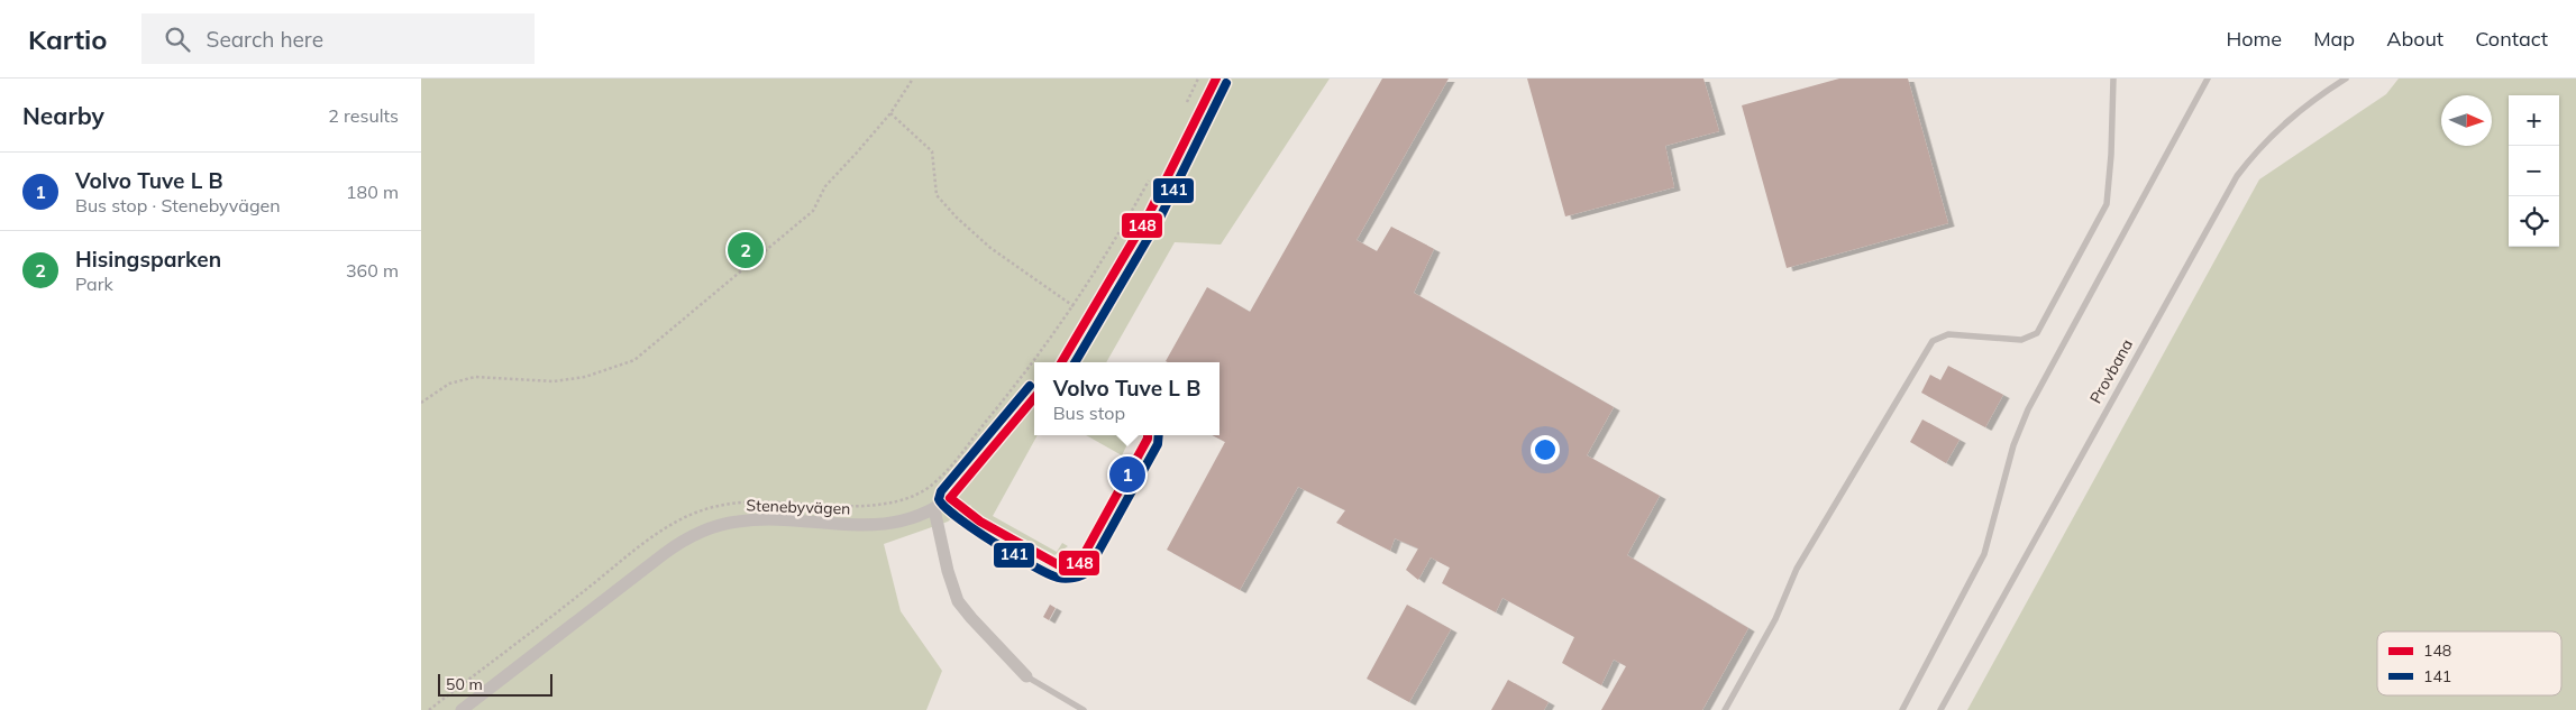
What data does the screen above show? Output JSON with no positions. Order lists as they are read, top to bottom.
{
  "streets": {
    "street": ["Stenebyvägen"],
    "lane": ["Provbana"]
  },
  "lines": ["transit line 148", "transit line 141"],
  "legend": ["148", "141"],
  "scale_bar": "50 m",
  "north": "right",
  "page": {
    "header": "Kartio",
    "search": "Search here",
    "nav": [
      "Home",
      "Map",
      "About",
      "Contact"
    ],
    "heading": ["Nearby", "2 results"],
    "map_buttons": ["+", "−"],
    "list": [
      {
        "mark": "1",
        "name": "Volvo Tuve L B",
        "note": "Bus stop · Stenebyvägen",
        "value": "180 m"
      },
      {
        "mark": "2",
        "name": "Hisingsparken",
        "note": "Park",
        "value": "360 m"
      }
    ],
    "pins": ["2", "1"],
    "popup": ["Volvo Tuve L B", "Bus stop"],
    "scale": "50 m"
  }
}
